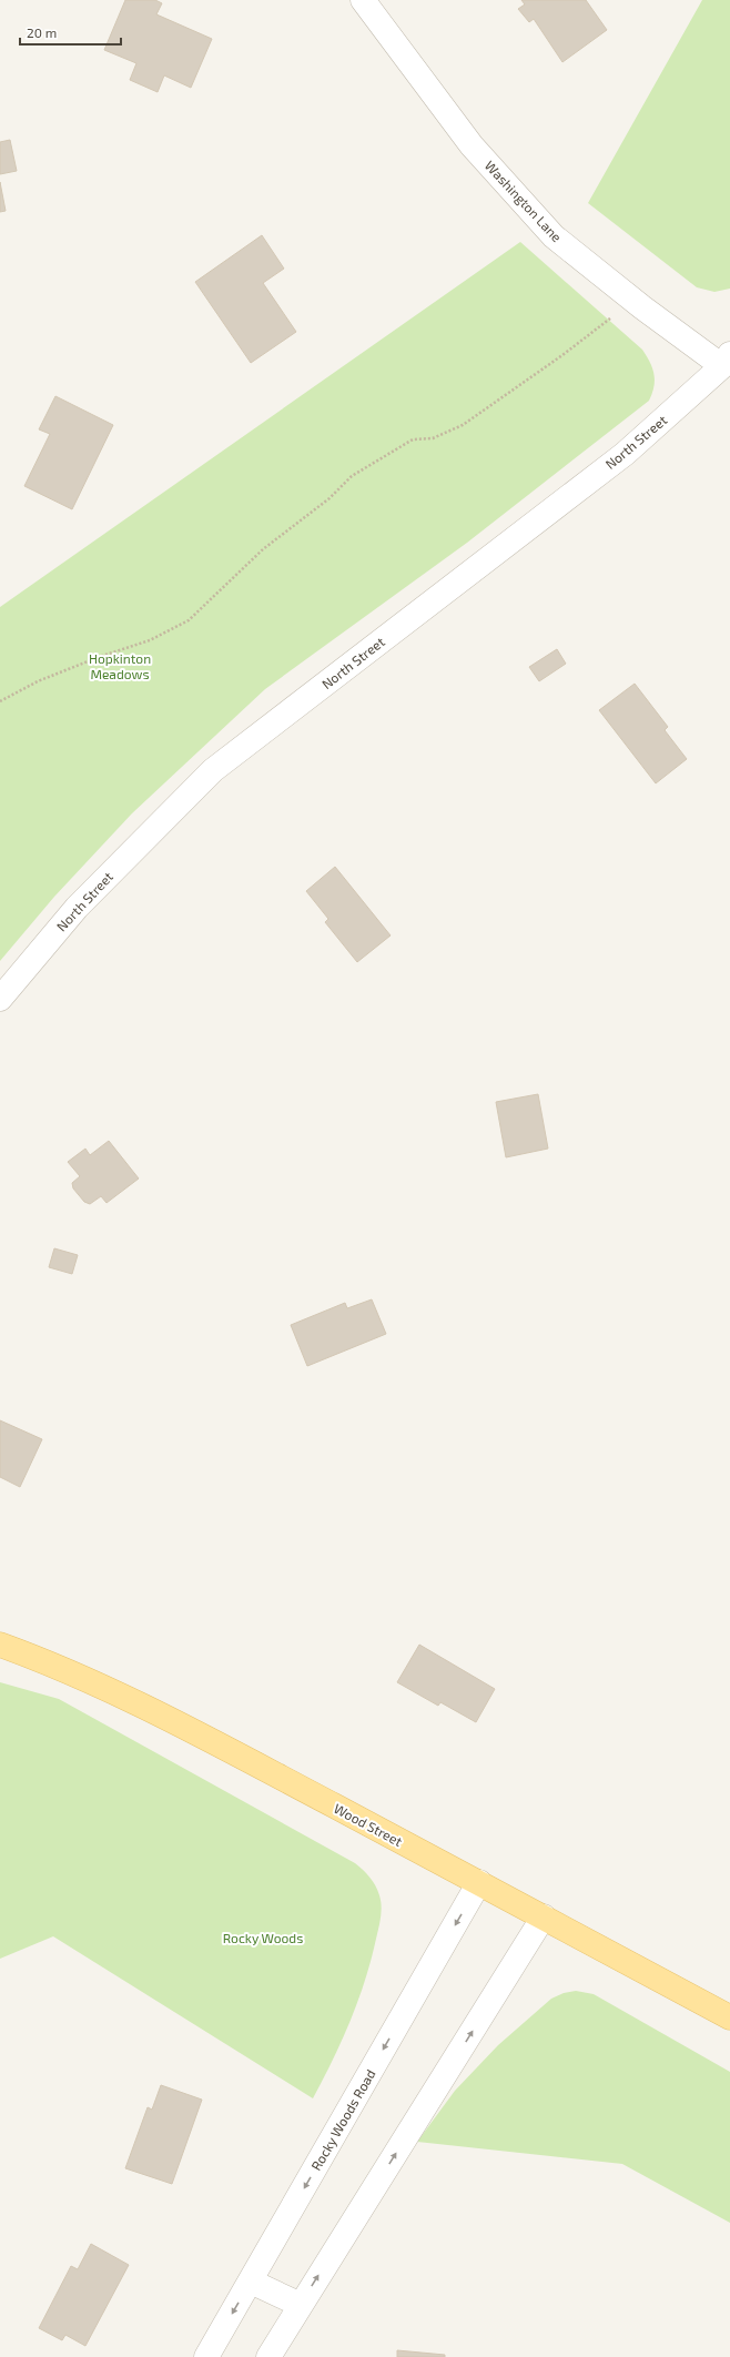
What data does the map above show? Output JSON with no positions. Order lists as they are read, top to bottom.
{
  "streets": {
    "main road": ["Wood Street"],
    "street": ["Washington Lane", "North Street", "Rocky Woods Road"]
  },
  "crossings": [
    ["Washington Lane", "North Street"],
    ["Wood Street", "Rocky Woods Road"]
  ],
  "parks": ["Hopkinton Meadows", "Rocky Woods"],
  "scale_bar": "20 m"
}
